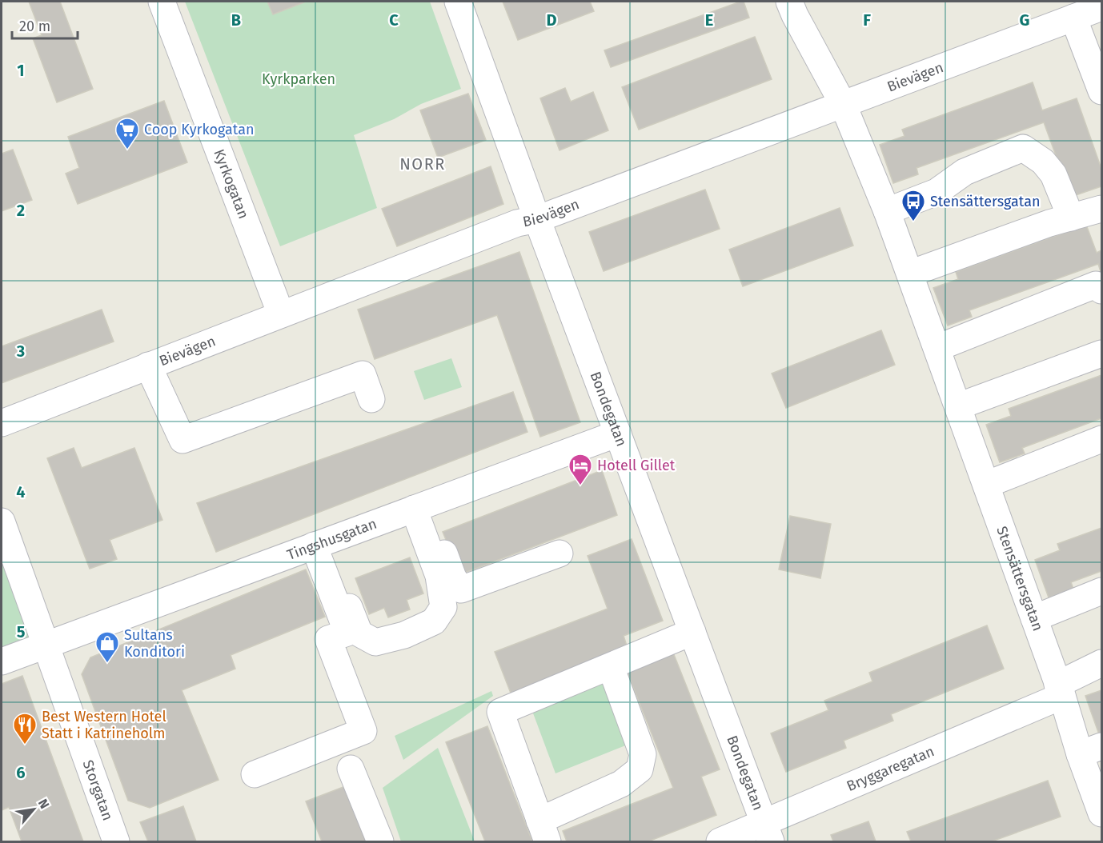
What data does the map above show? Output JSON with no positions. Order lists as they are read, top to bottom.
{
  "streets": {
    "street": [
      "Bievägen",
      "Kyrkogatan",
      "Bondegatan",
      "Tingshusgatan",
      "Stensättersgatan",
      "Bryggaregatan",
      "Storgatan"
    ]
  },
  "crossings": [
    ["Bievägen", "Kyrkogatan"],
    ["Bievägen", "Bondegatan"],
    ["Bievägen", "Stensättersgatan"],
    ["Bondegatan", "Tingshusgatan"],
    ["Bondegatan", "Bryggaregatan"],
    ["Tingshusgatan", "Storgatan"],
    ["Stensättersgatan", "Bryggaregatan"]
  ],
  "districts": ["NORR"],
  "parks": ["Kyrkparken"],
  "places": {
    "supermarket": ["Coop Kyrkogatan"],
    "bus stop": ["Stensättersgatan"],
    "hotel": ["Hotell Gillet"],
    "shop": ["Sultans Konditori"],
    "restaurant": ["Best Western Hotel Statt i Katrineholm"]
  },
  "scale_bar": "20 m",
  "north": "top right",
  "grid": {
    "columns": [
      "B",
      "C",
      "D",
      "E",
      "F",
      "G"
    ],
    "rows": [
      "1",
      "2",
      "3",
      "4",
      "5",
      "6"
    ]
  }
}
